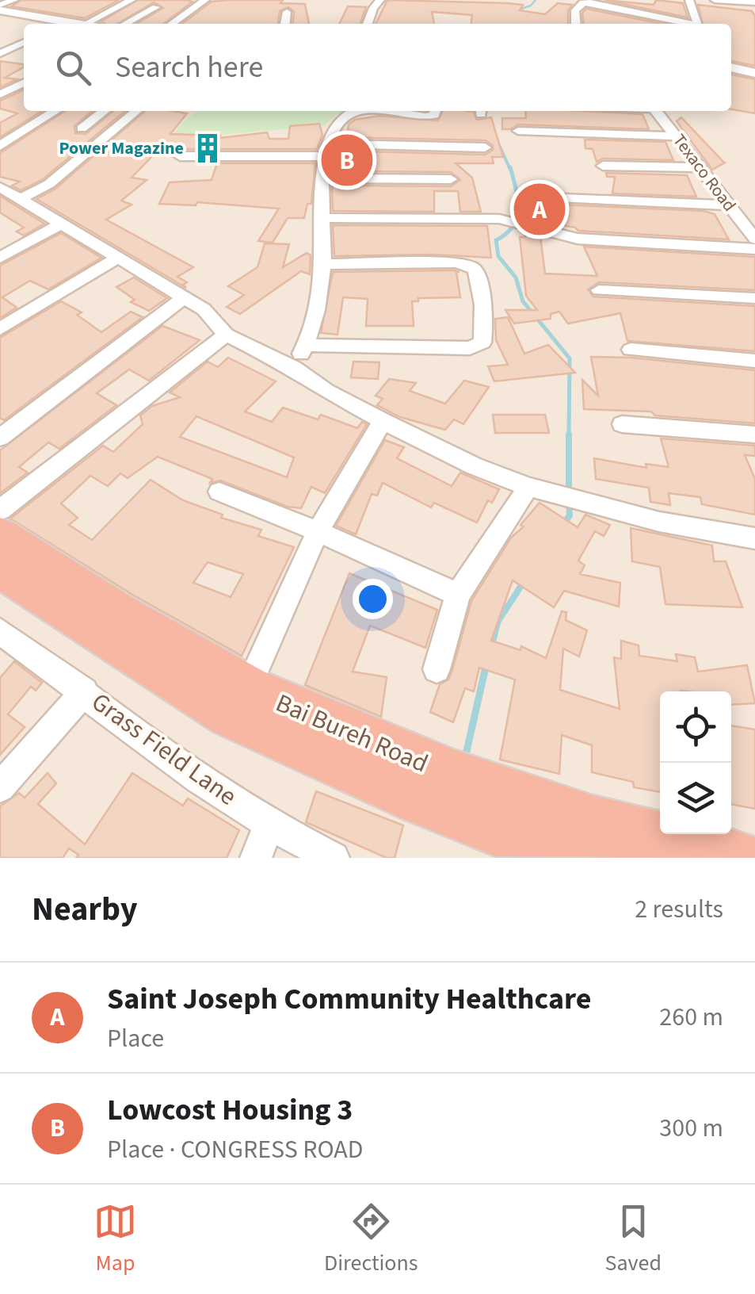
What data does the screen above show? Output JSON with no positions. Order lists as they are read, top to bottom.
{
  "streets": {
    "highway": ["Bai Bureh Road"],
    "street": ["Texaco Road", "Grass Field Lane"]
  },
  "places": {
    "building": ["Power Magazine"]
  },
  "page": {
    "search": "Search here",
    "pins": ["B", "A"],
    "heading": ["Nearby", "2 results"],
    "list": [
      {
        "mark": "A",
        "name": "Saint Joseph Community Healthcare",
        "note": "Place",
        "value": "260 m"
      },
      {
        "mark": "B",
        "name": "Lowcost Housing 3",
        "note": "Place · CONGRESS ROAD",
        "value": "300 m"
      }
    ],
    "nav": ["Map", "Directions", "Saved"]
  }
}
